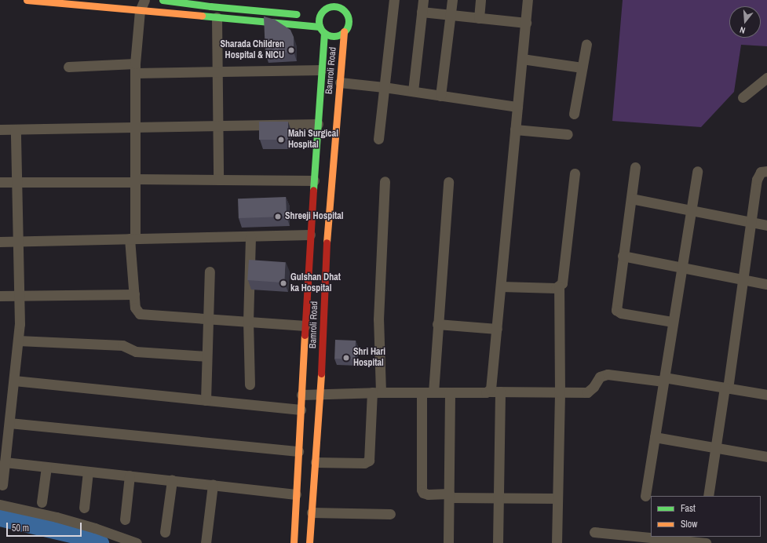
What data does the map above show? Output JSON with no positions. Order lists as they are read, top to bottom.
{
  "streets": {
    "street": ["Bamroli Road"]
  },
  "places": [
    "Sharada Children Hospital & NICU",
    "Mahi Surgical Hospital",
    "Shreeji Hospital",
    "Gulshan Dhat ka Hospital",
    "Shri Hari Hospital"
  ],
  "legend": ["Fast", "Slow"],
  "scale_bar": "50 m",
  "north": "bottom"
}
